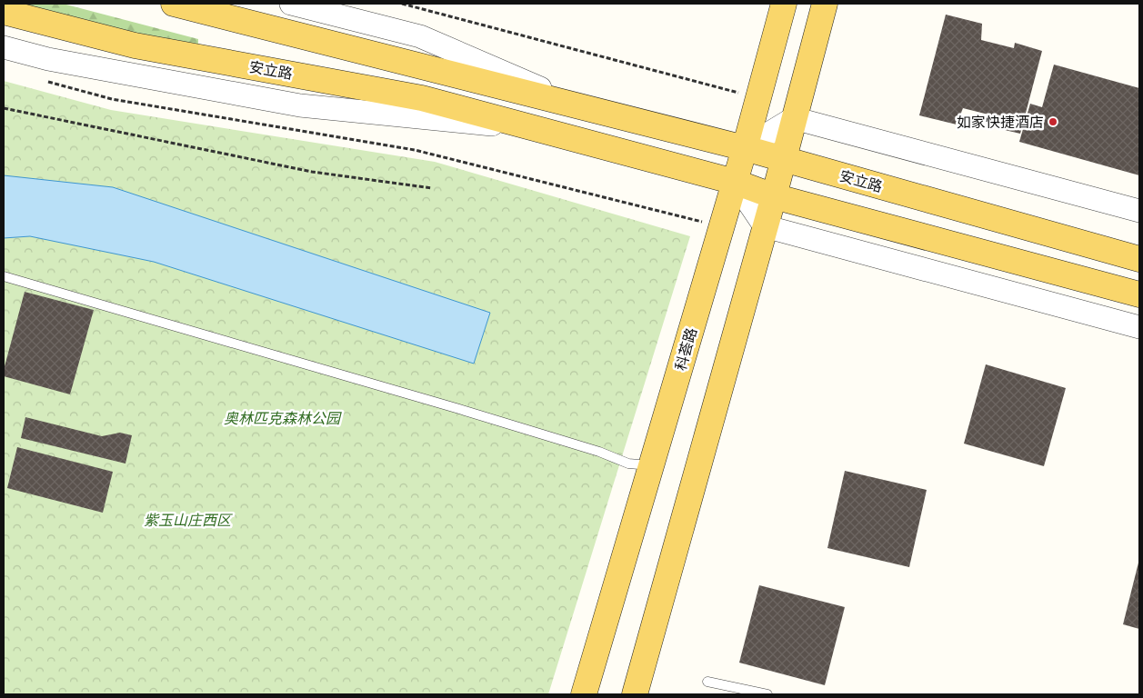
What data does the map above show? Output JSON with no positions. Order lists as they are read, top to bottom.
{
  "streets": {
    "main road": ["安立路", "科荟路"]
  },
  "crossings": [
    ["安立路", "科荟路"]
  ],
  "parks": ["奥林匹克森林公园", "紫玉山庄西区"],
  "places": ["如家快捷酒店"]
}
